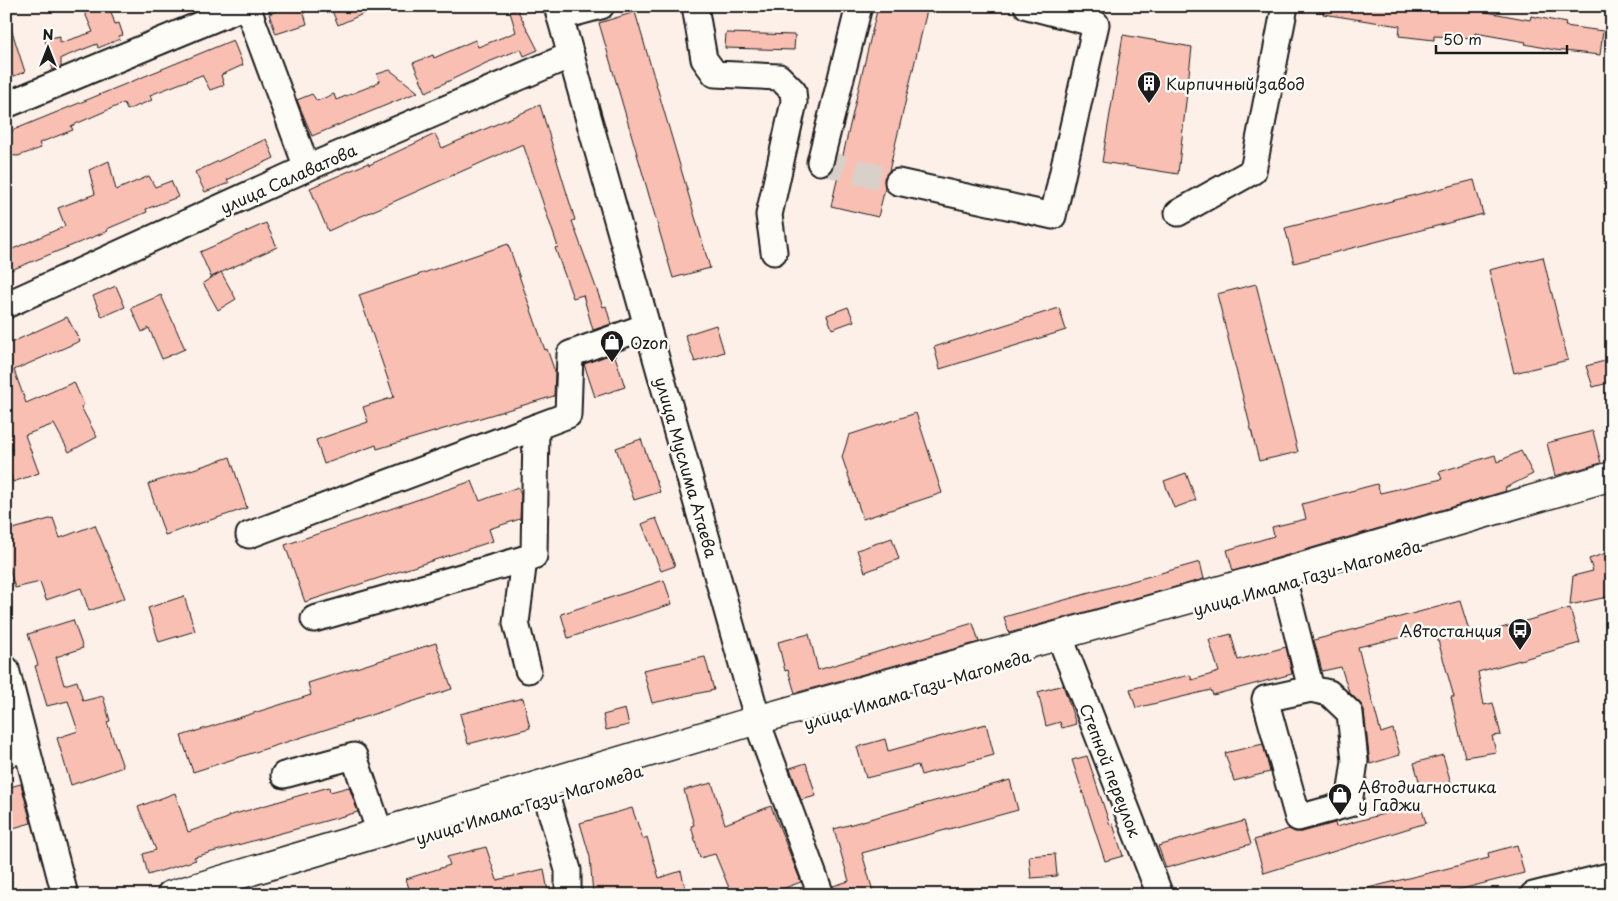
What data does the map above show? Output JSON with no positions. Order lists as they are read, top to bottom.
{
  "streets": {
    "main road": ["улица Имама Гази-Магомеда"],
    "street": ["улица Салаватова", "улица Муслима Атаева", "Степной переулок"]
  },
  "crossings": [
    ["улица Салаватова", "улица Муслима Атаева"],
    ["улица Муслима Атаева", "улица Имама Гази-Магомеда"],
    ["улица Имама Гази-Магомеда", "Степной переулок"]
  ],
  "places": {
    "building": ["Кирпичный завод"],
    "shop": ["Ozon", "Автодиагностика у Гаджи"],
    "bus stop": ["Автостанция"]
  },
  "scale_bar": "50 m",
  "north": "top"
}
